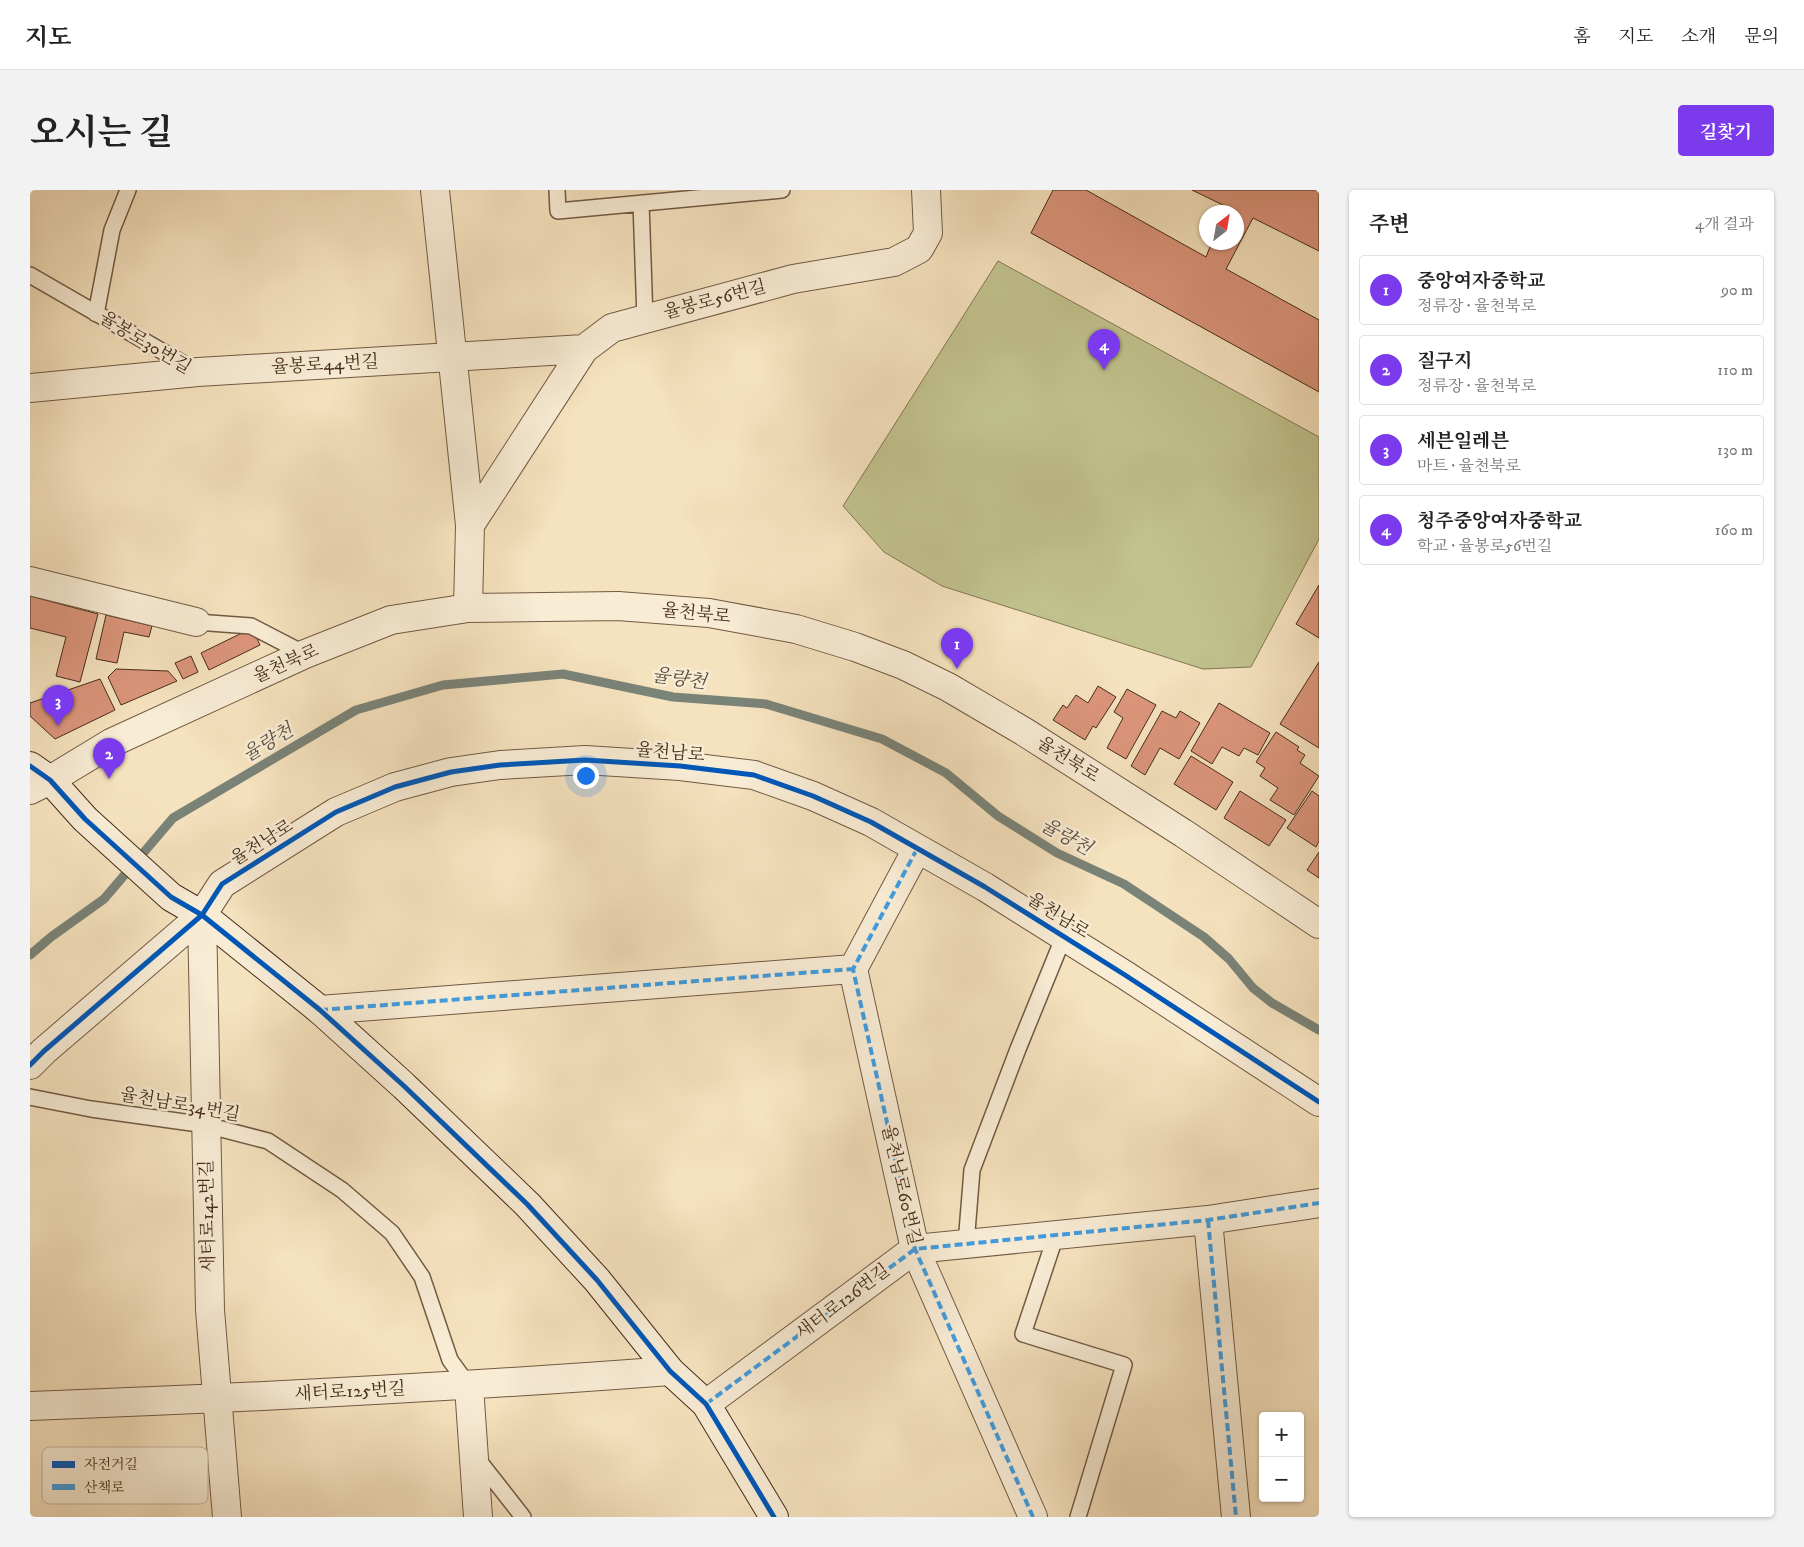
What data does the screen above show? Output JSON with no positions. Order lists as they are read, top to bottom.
{
  "streets": {
    "street": [
      "율봉로56번길",
      "율봉로30번길",
      "율봉로44번길",
      "율천북로",
      "율천남로",
      "율천남로60번길",
      "새터로142번길",
      "새터로126번길",
      "새터로125번길"
    ],
    "lane": ["율천남로34번길"]
  },
  "crossings": [
    ["율봉로30번길", "율봉로44번길"],
    ["율천남로", "새터로142번길"],
    ["율천남로34번길", "새터로142번길"],
    ["율천남로34번길", "새터로125번길"],
    ["율천남로60번길", "새터로126번길"],
    ["새터로142번길", "새터로125번길"]
  ],
  "water": ["율량천"],
  "legend": ["자전거길", "산책로"],
  "north": "top right",
  "page": {
    "header": "지도",
    "nav": [
      "홈",
      "지도",
      "소개",
      "문의"
    ],
    "title": "오시는 길",
    "buttons": "길찾기",
    "heading": ["주변", "4개 결과"],
    "list": [
      {
        "mark": "1",
        "name": "중앙여자중학교",
        "note": "정류장 · 율천북로",
        "value": "90 m"
      },
      {
        "mark": "2",
        "name": "질구지",
        "note": "정류장 · 율천북로",
        "value": "110 m"
      },
      {
        "mark": "3",
        "name": "세븐일레븐",
        "note": "마트 · 율천북로",
        "value": "130 m"
      },
      {
        "mark": "4",
        "name": "청주중앙여자중학교",
        "note": "학교 · 율봉로56번길",
        "value": "160 m"
      }
    ],
    "pins": [
      "4",
      "1",
      "3",
      "2"
    ],
    "map_buttons": ["+", "−"]
  }
}
